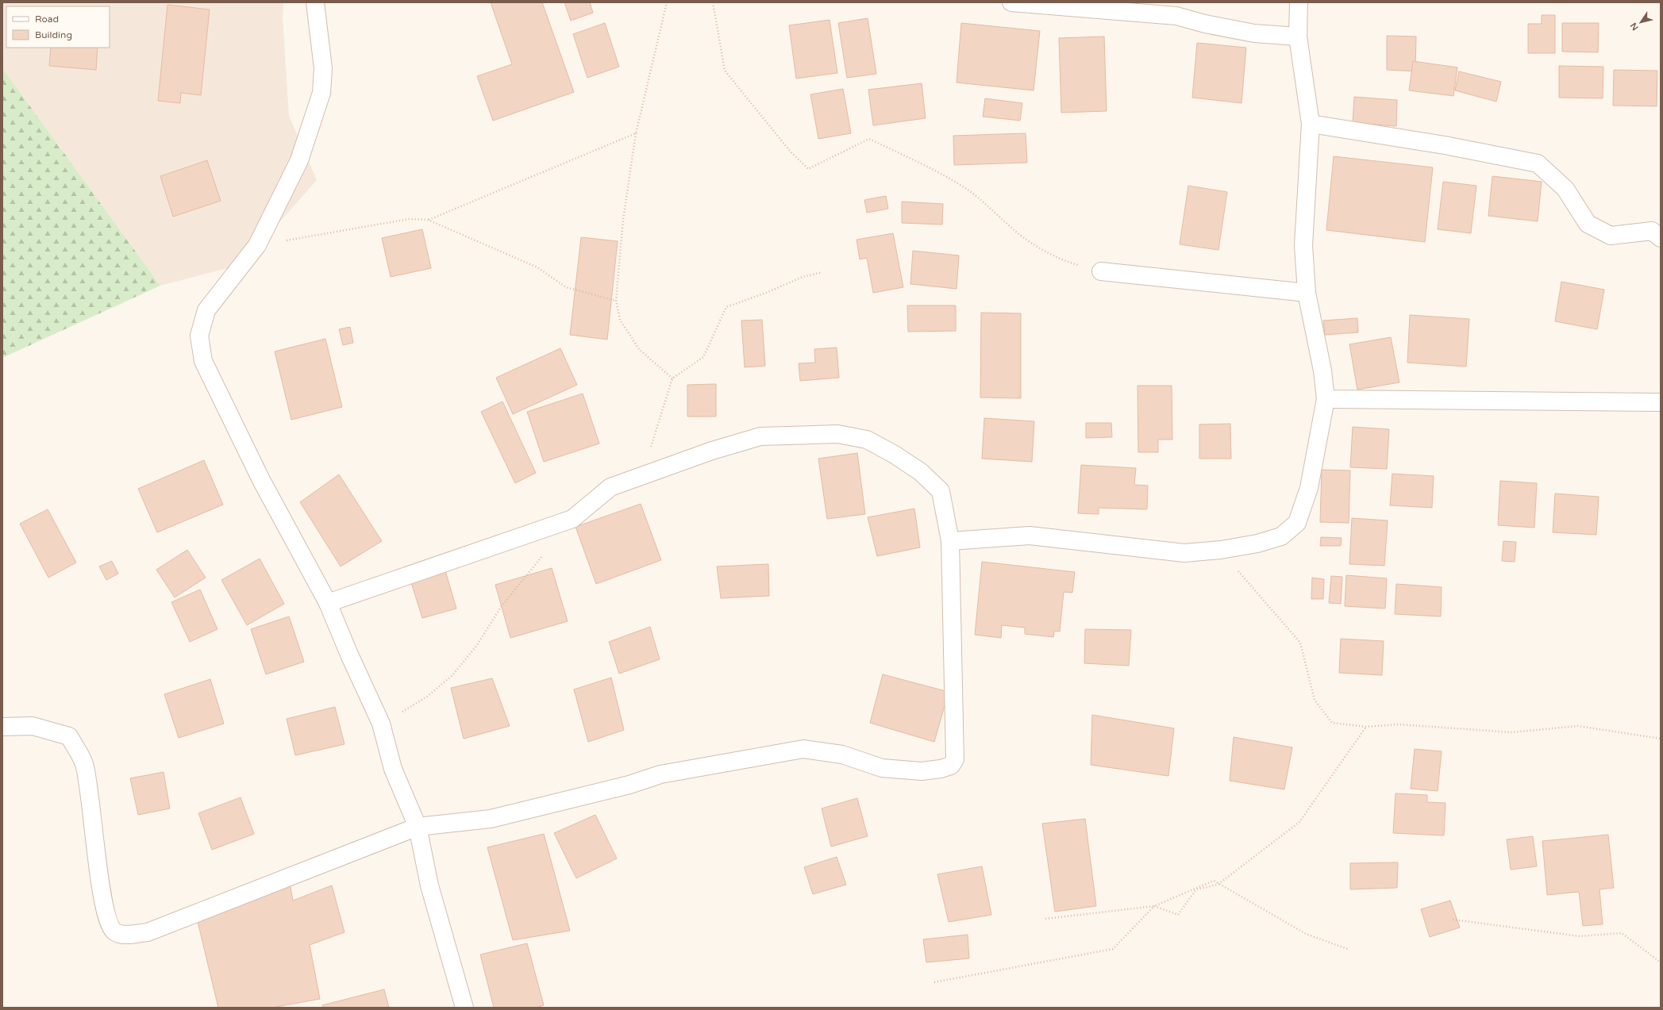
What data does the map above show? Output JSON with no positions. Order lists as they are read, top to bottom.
{
  "legend": ["Road", "Building"],
  "north": "bottom left"
}
